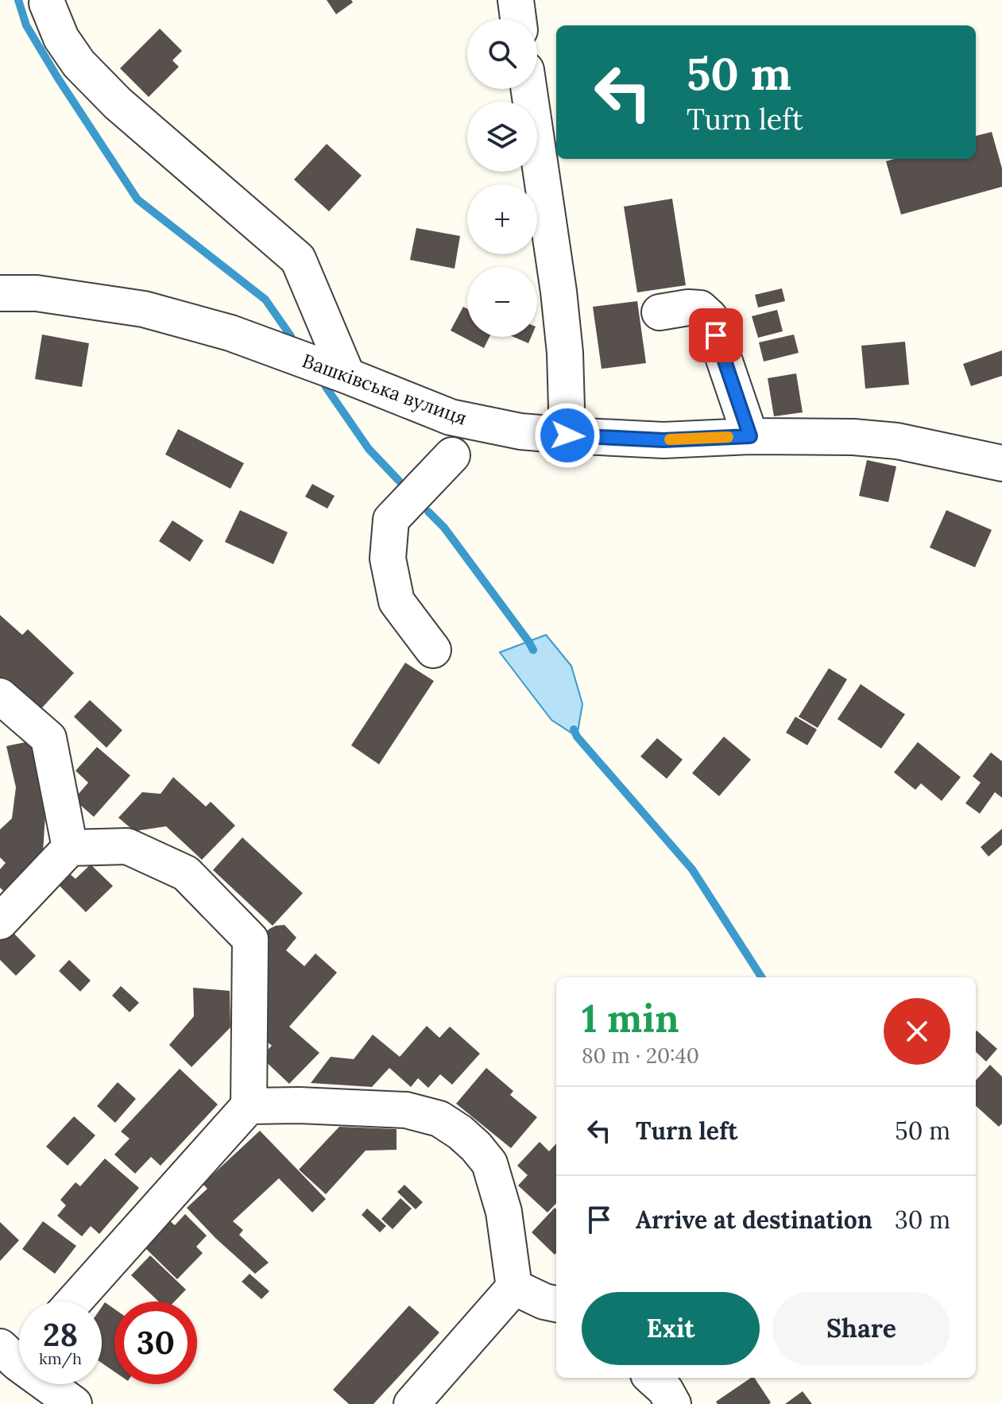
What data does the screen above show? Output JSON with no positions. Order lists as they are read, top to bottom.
{
  "streets": {
    "street": ["Вашківська вулиця"]
  },
  "page": {
    "map_buttons": ["+", "−"],
    "turn": ["50 m", "Turn left"],
    "heading": ["1 min", "80 m · 20:40"],
    "list": [
      {
        "name": "Turn left",
        "value": "50 m"
      },
      {
        "name": "Arrive at destination",
        "value": "30 m"
      }
    ],
    "buttons": ["Exit", "Share"],
    "speed": "28 km/h",
    "limit": "30"
  }
}
